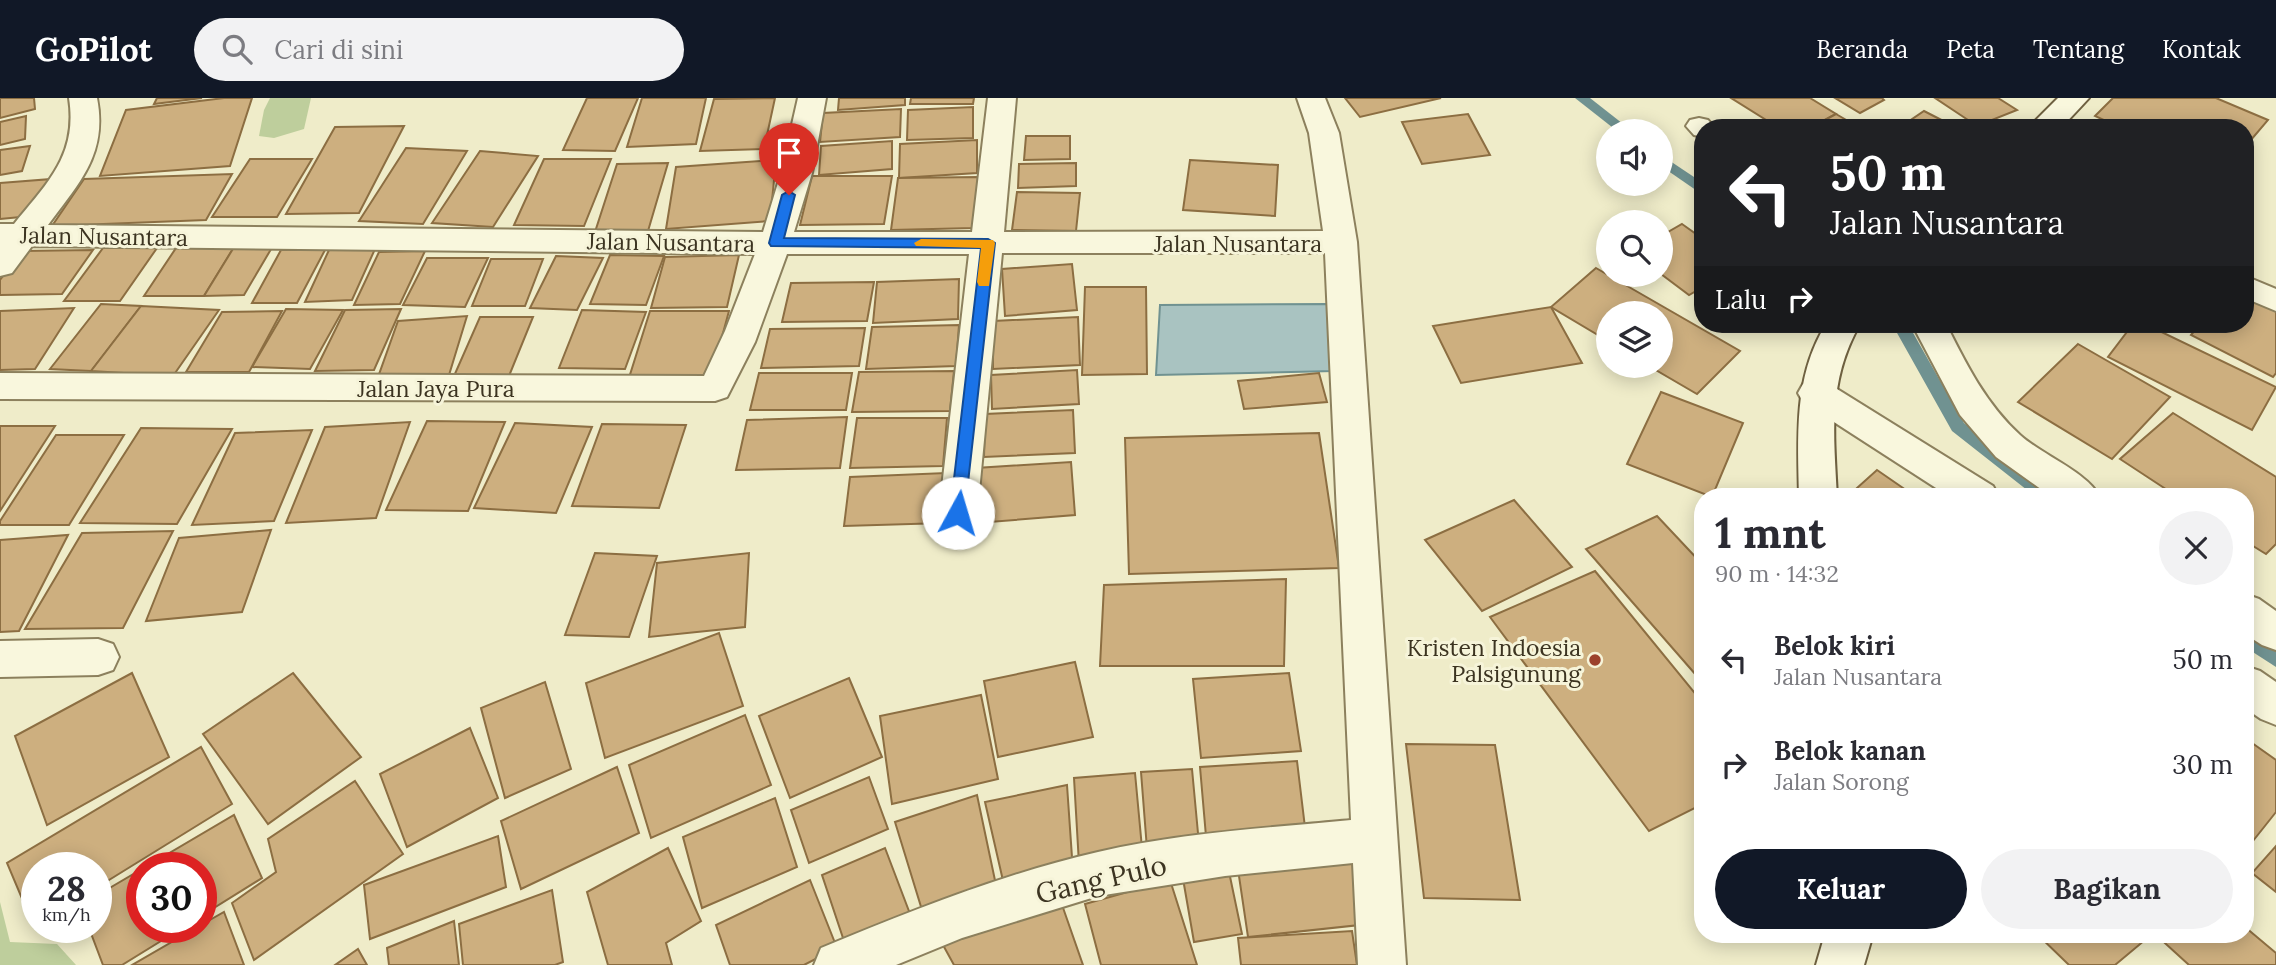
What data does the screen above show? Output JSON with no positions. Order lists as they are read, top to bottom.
{
  "streets": {
    "street": ["Jalan Nusantara", "Jalan Jaya Pura", "Gang Pulo"]
  },
  "crossings": [
    ["Jalan Nusantara", "Jalan Jaya Pura"]
  ],
  "places": ["Kristen Indoesia Palsigunung"],
  "page": {
    "header": "GoPilot",
    "search": "Cari di sini",
    "nav": [
      "Beranda",
      "Peta",
      "Tentang",
      "Kontak"
    ],
    "turn": ["50 m", "Jalan Nusantara"],
    "then": "Lalu",
    "heading": ["1 mnt", "90 m · 14:32"],
    "list": [
      {
        "name": "Belok kiri",
        "note": "Jalan Nusantara",
        "value": "50 m"
      },
      {
        "name": "Belok kanan",
        "note": "Jalan Sorong",
        "value": "30 m"
      }
    ],
    "buttons": ["Keluar", "Bagikan"],
    "speed": "28 km/h",
    "limit": "30"
  }
}
